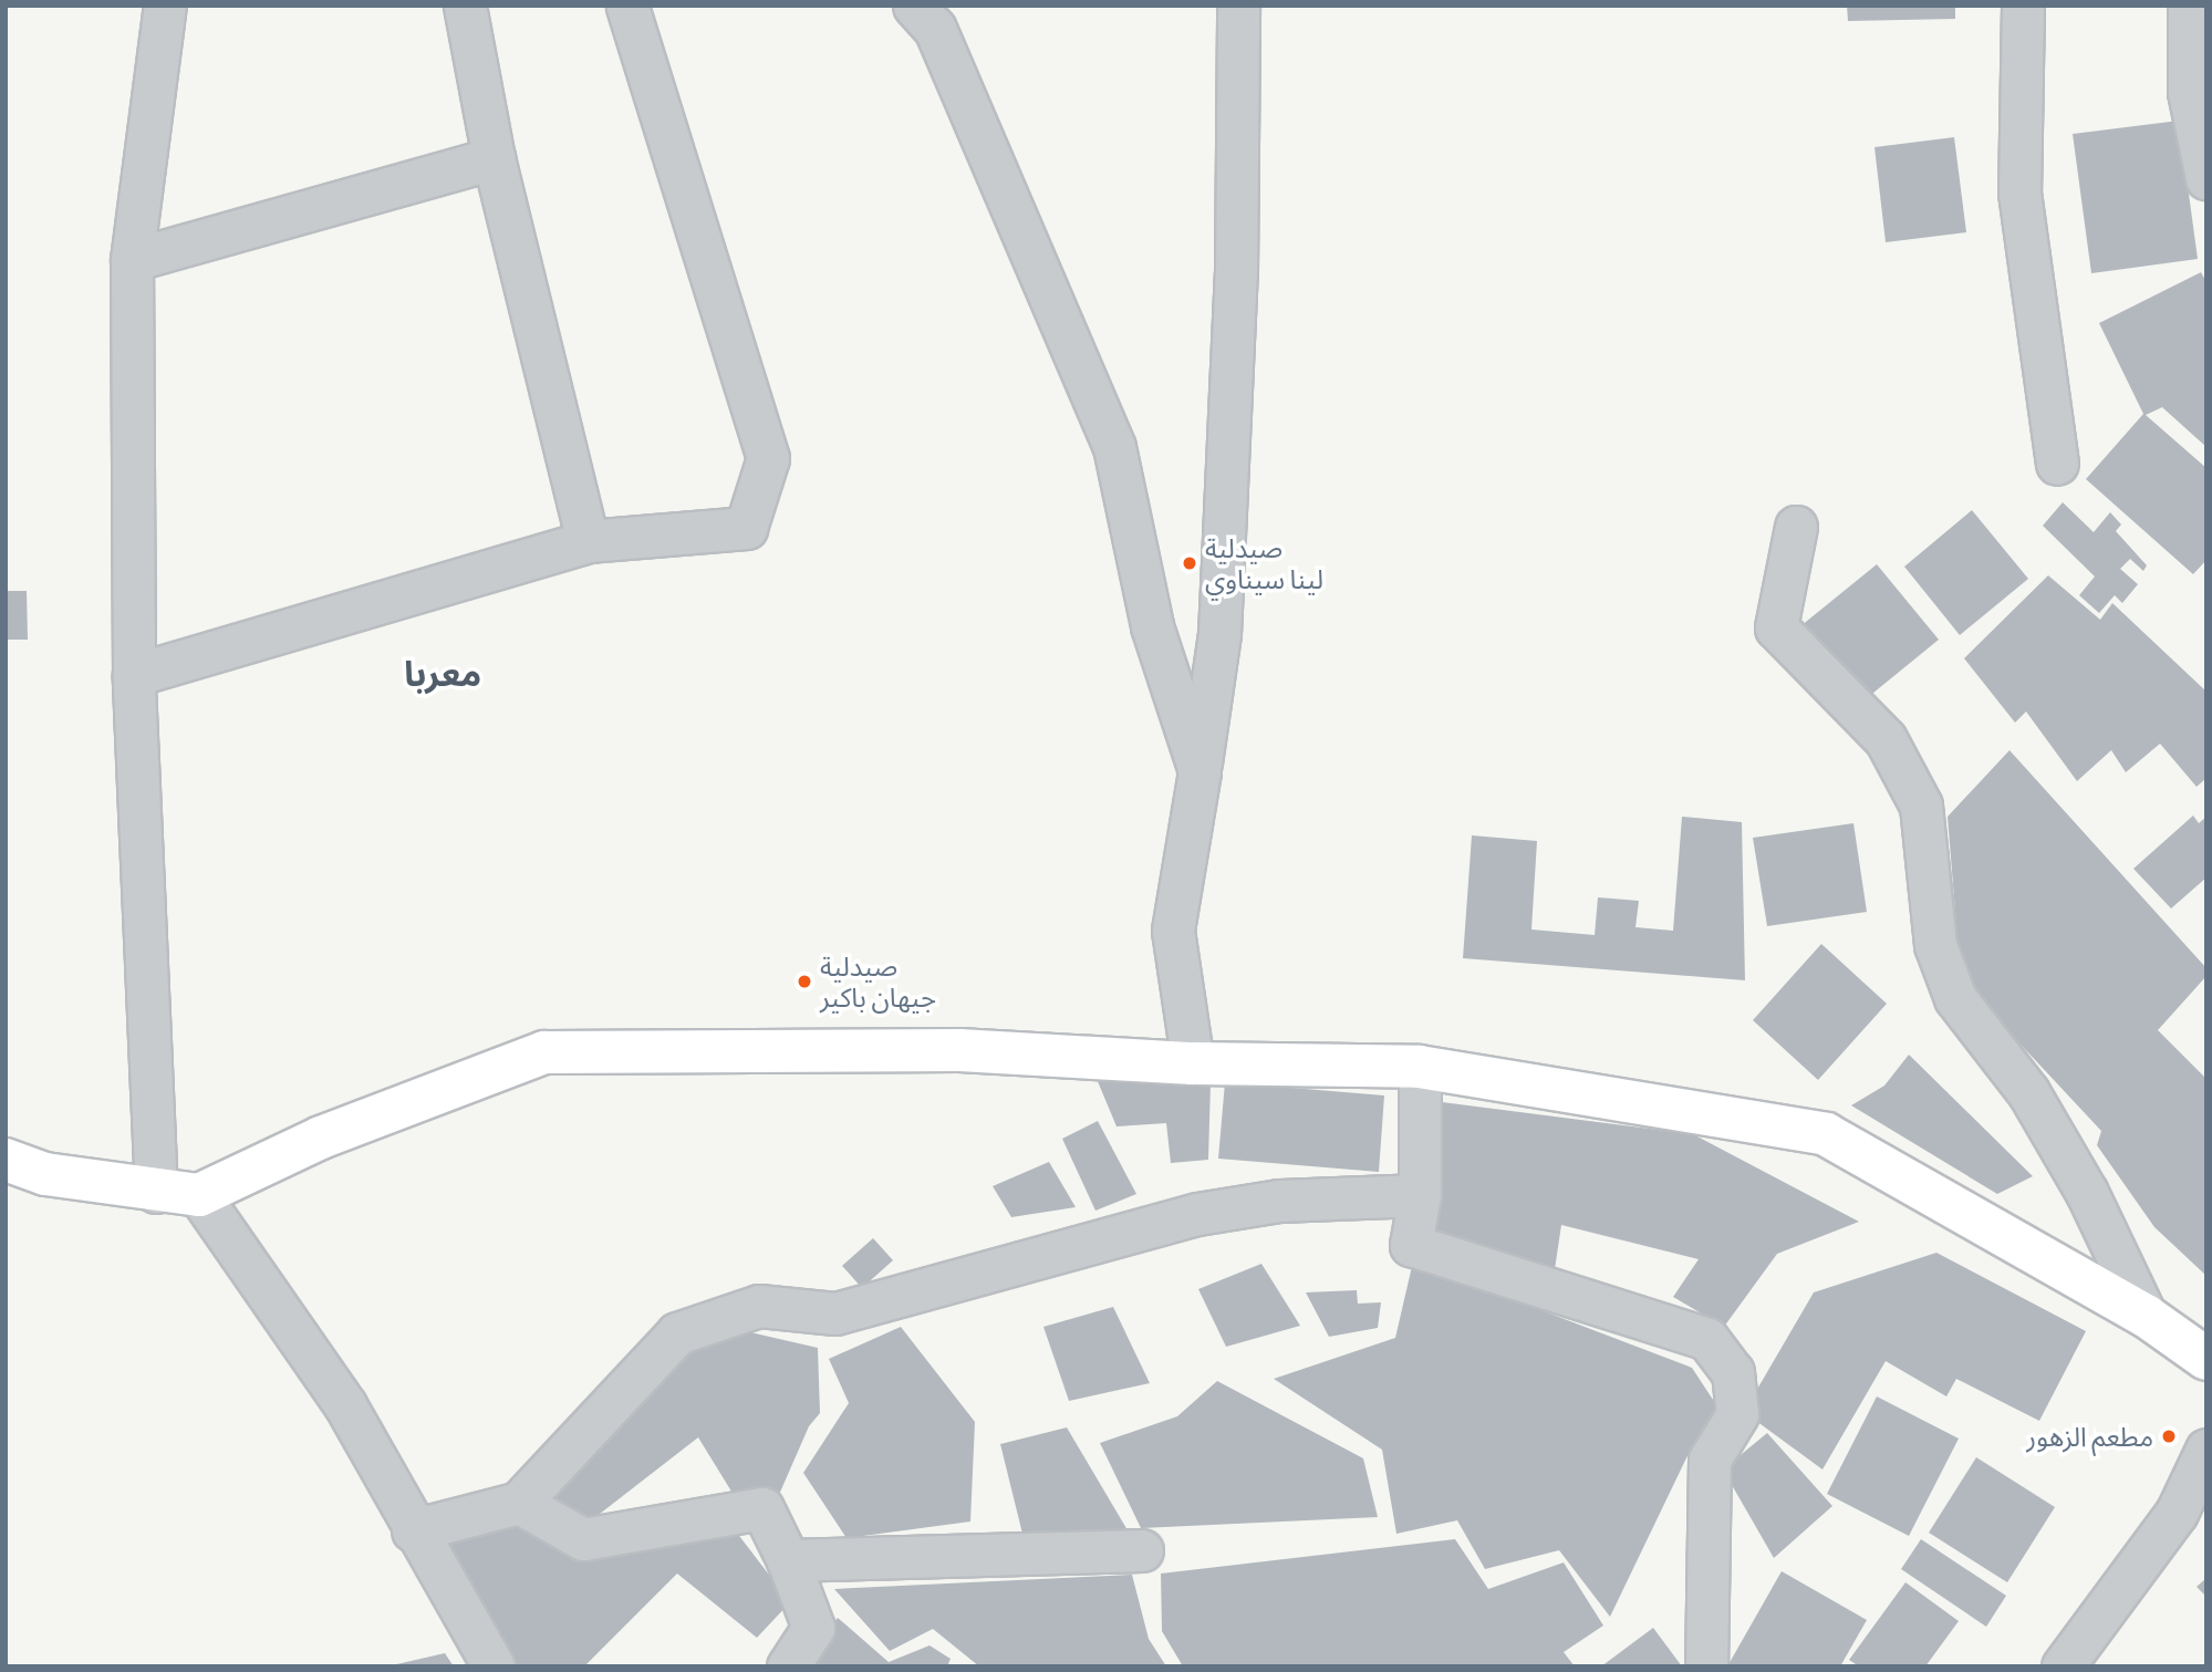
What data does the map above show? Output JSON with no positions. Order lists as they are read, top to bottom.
{
  "districts": ["معربا"],
  "places": ["صيدلية لينا سيناوي", "صيدلية جيهان باكير", "مطعم الزهور"]
}
